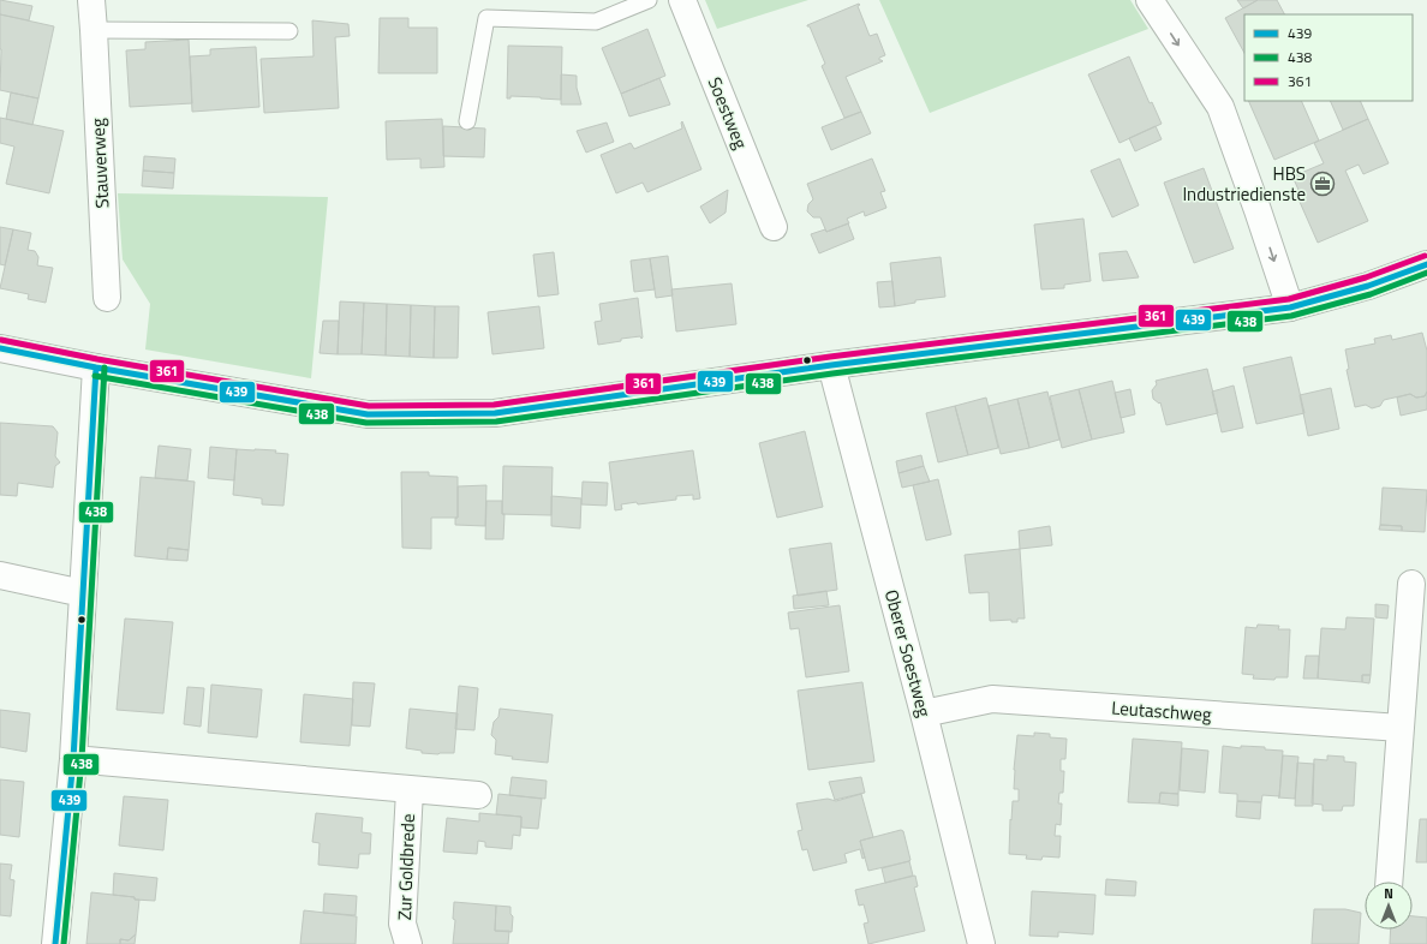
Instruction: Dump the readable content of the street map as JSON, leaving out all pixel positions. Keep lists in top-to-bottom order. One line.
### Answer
{"streets":{"street":["Soestweg","Stauverweg","Oberer Soestweg","Leutaschweg","Zur Goldbrede"]},"crossings":[["Oberer Soestweg","Leutaschweg"]],"places":{"office":["HBS Industriedienste"]},"lines":["transit line 361","transit line 439","transit line 438"],"legend":["439","438","361"],"north":"top"}
